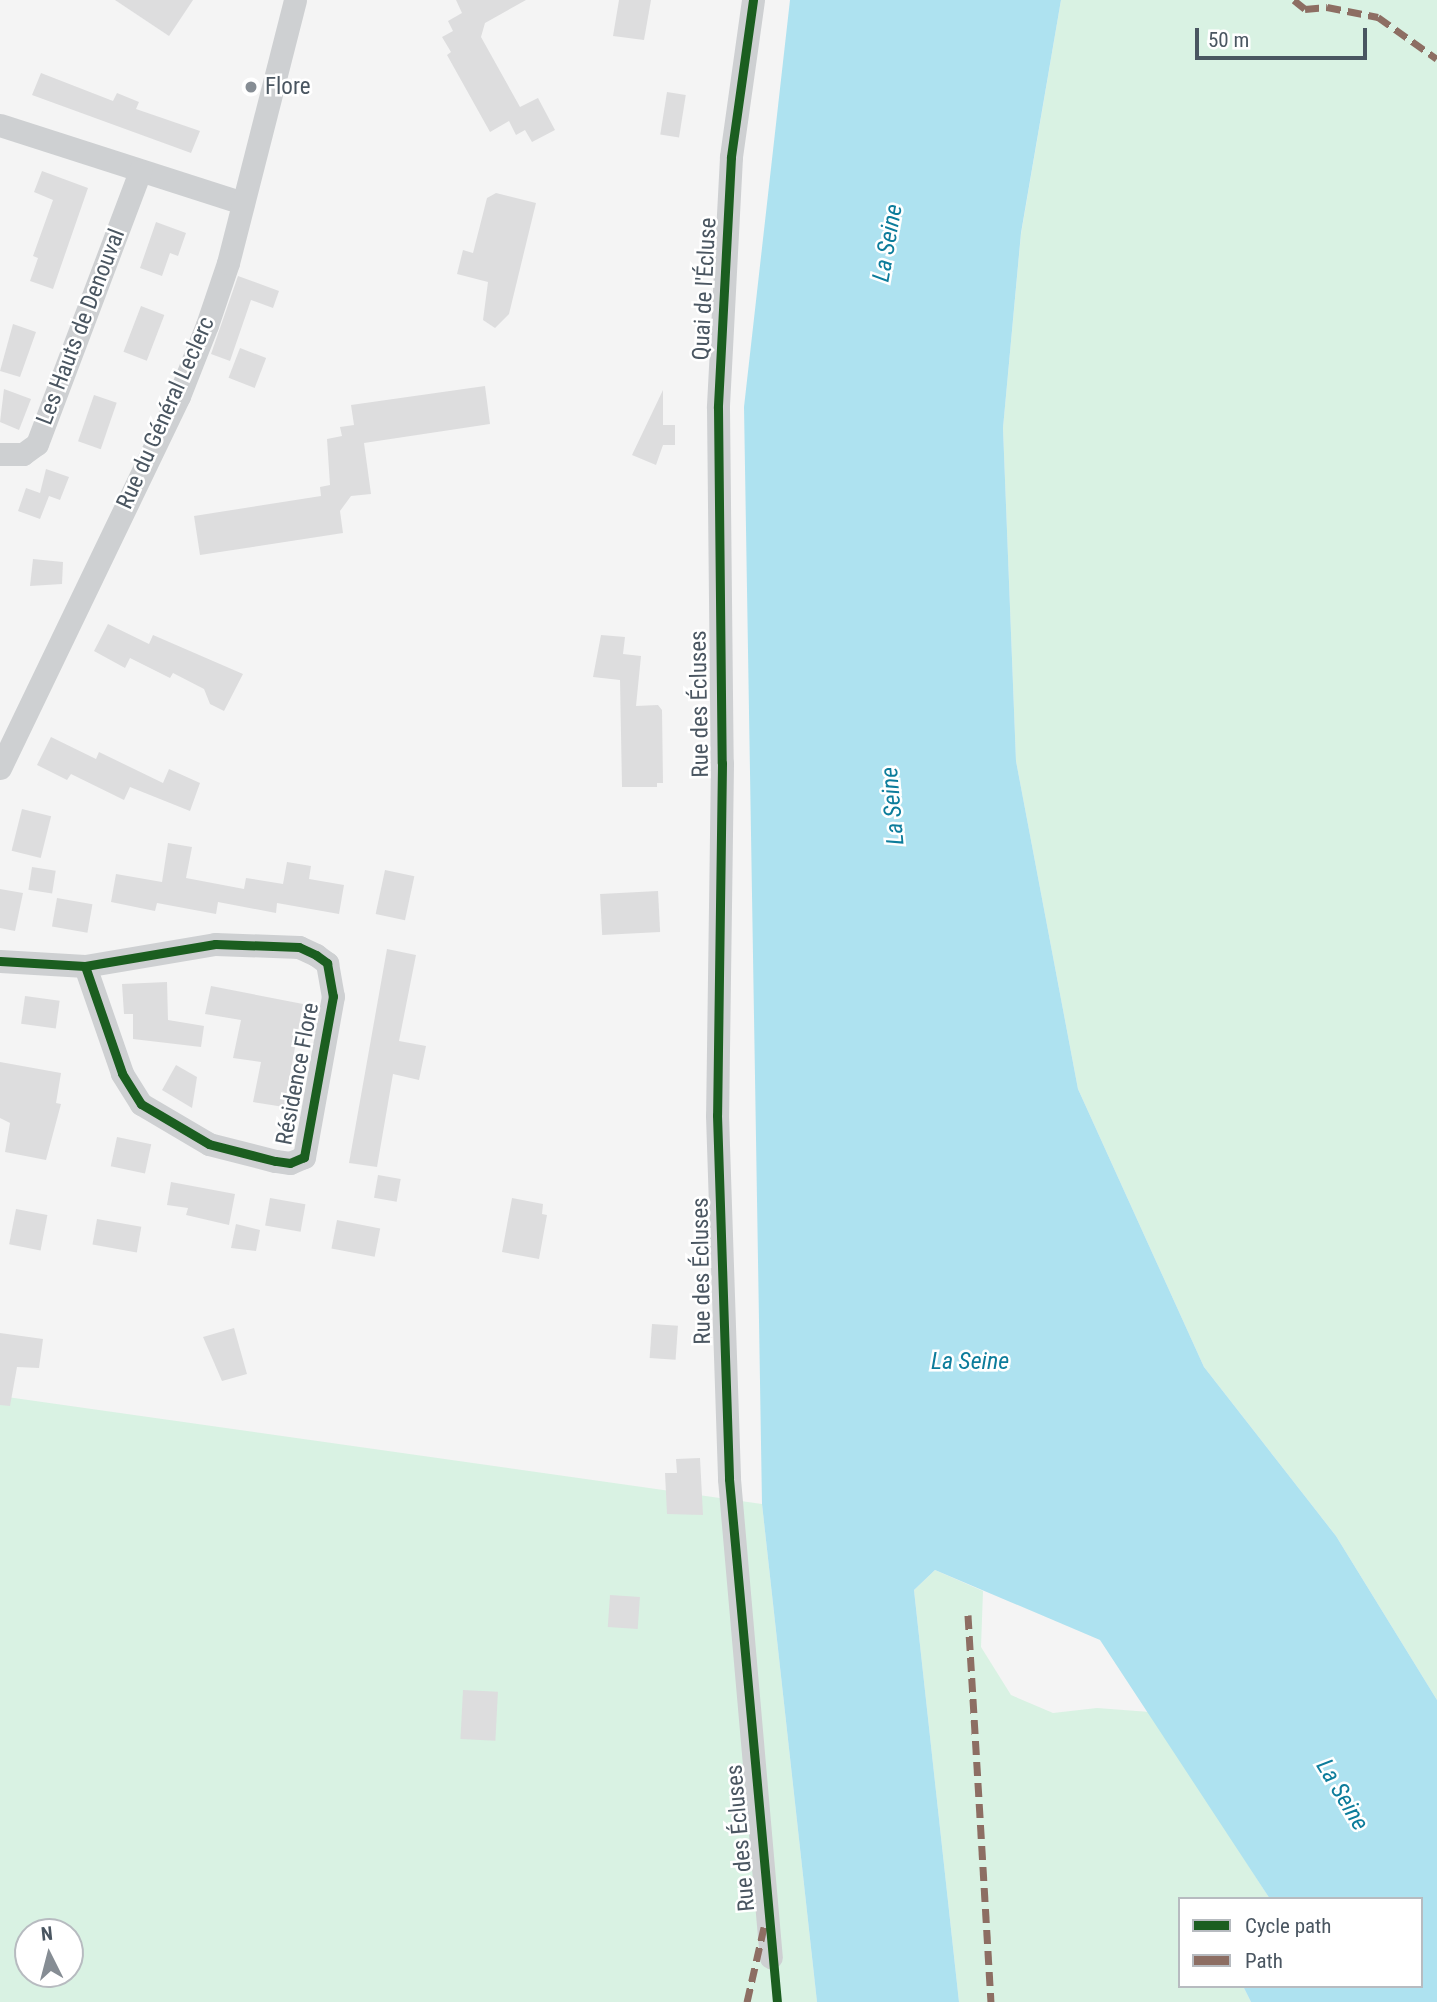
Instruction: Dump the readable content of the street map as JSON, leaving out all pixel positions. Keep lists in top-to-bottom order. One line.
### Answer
{"streets":{"street":["Quai de l'Écluse","Les Hauts de Denouval","Rue du Général Leclerc","Rue des Écluses","Résidence Flore"]},"crossings":[["Quai de l'Écluse","Rue des Écluses"]],"water":["La Seine"],"places":["Flore"],"legend":["Cycle path","Path"],"scale_bar":"50 m","north":"top"}
